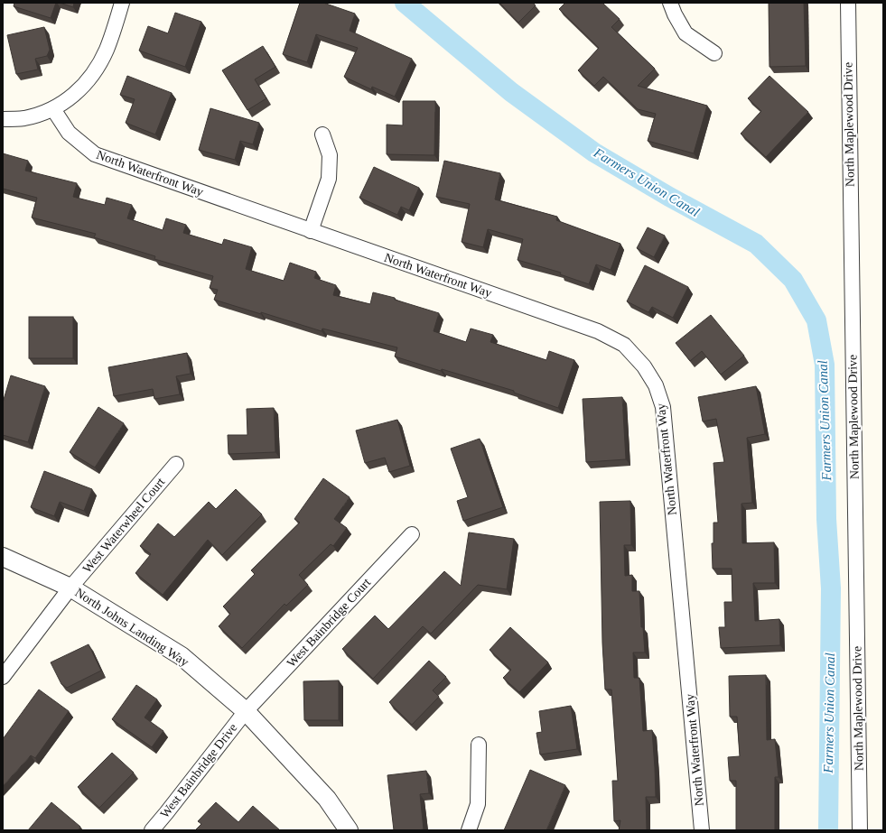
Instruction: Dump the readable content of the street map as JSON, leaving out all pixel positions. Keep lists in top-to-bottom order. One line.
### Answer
{"streets":{"street":["North Maplewood Drive","North Waterfront Way","West Waterwheel Court","West Bainbridge Court","North Johns Landing Way","West Bainbridge Drive"]},"crossings":[["West Waterwheel Court","North Johns Landing Way"],["West Bainbridge Court","North Johns Landing Way"],["West Bainbridge Court","West Bainbridge Drive"],["North Johns Landing Way","West Bainbridge Drive"]],"water":["Farmers Union Canal"]}
